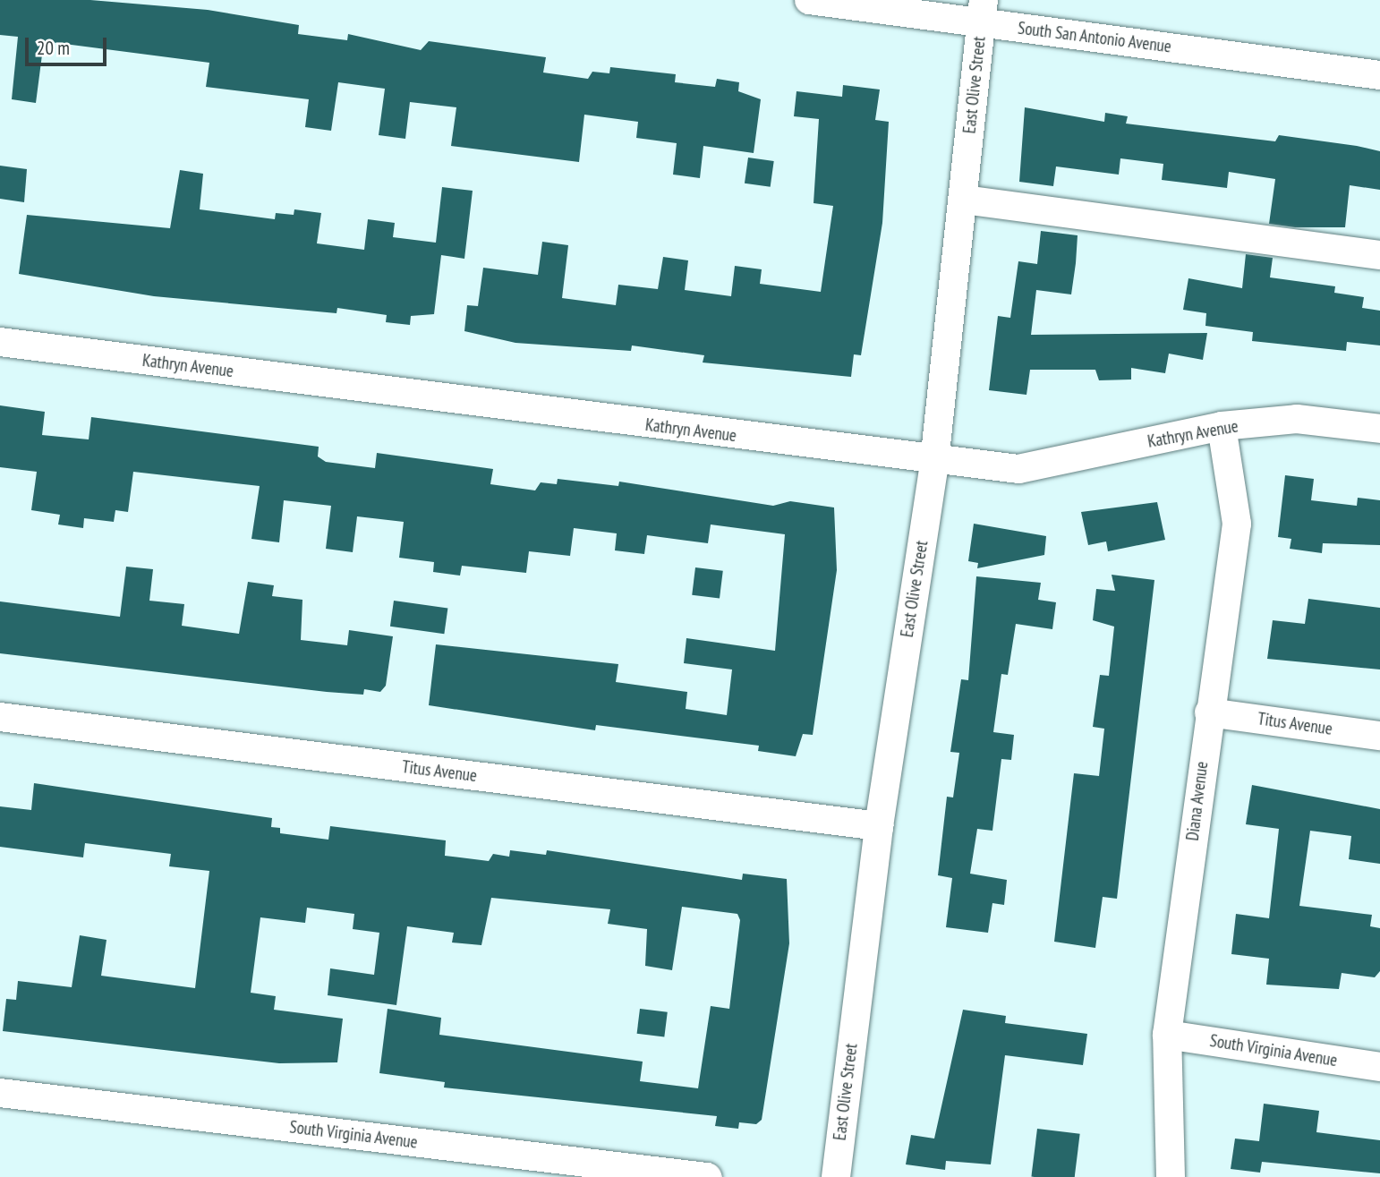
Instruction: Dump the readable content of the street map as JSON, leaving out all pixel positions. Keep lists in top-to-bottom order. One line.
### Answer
{"streets":{"street":["South San Antonio Avenue","East Olive Street","Kathryn Avenue","Titus Avenue","Diana Avenue","South Virginia Avenue"]},"crossings":[["South San Antonio Avenue","East Olive Street"],["East Olive Street","Kathryn Avenue"],["East Olive Street","Titus Avenue"],["Kathryn Avenue","Diana Avenue"],["Titus Avenue","Diana Avenue"],["Diana Avenue","South Virginia Avenue"]],"scale_bar":"20 m"}
